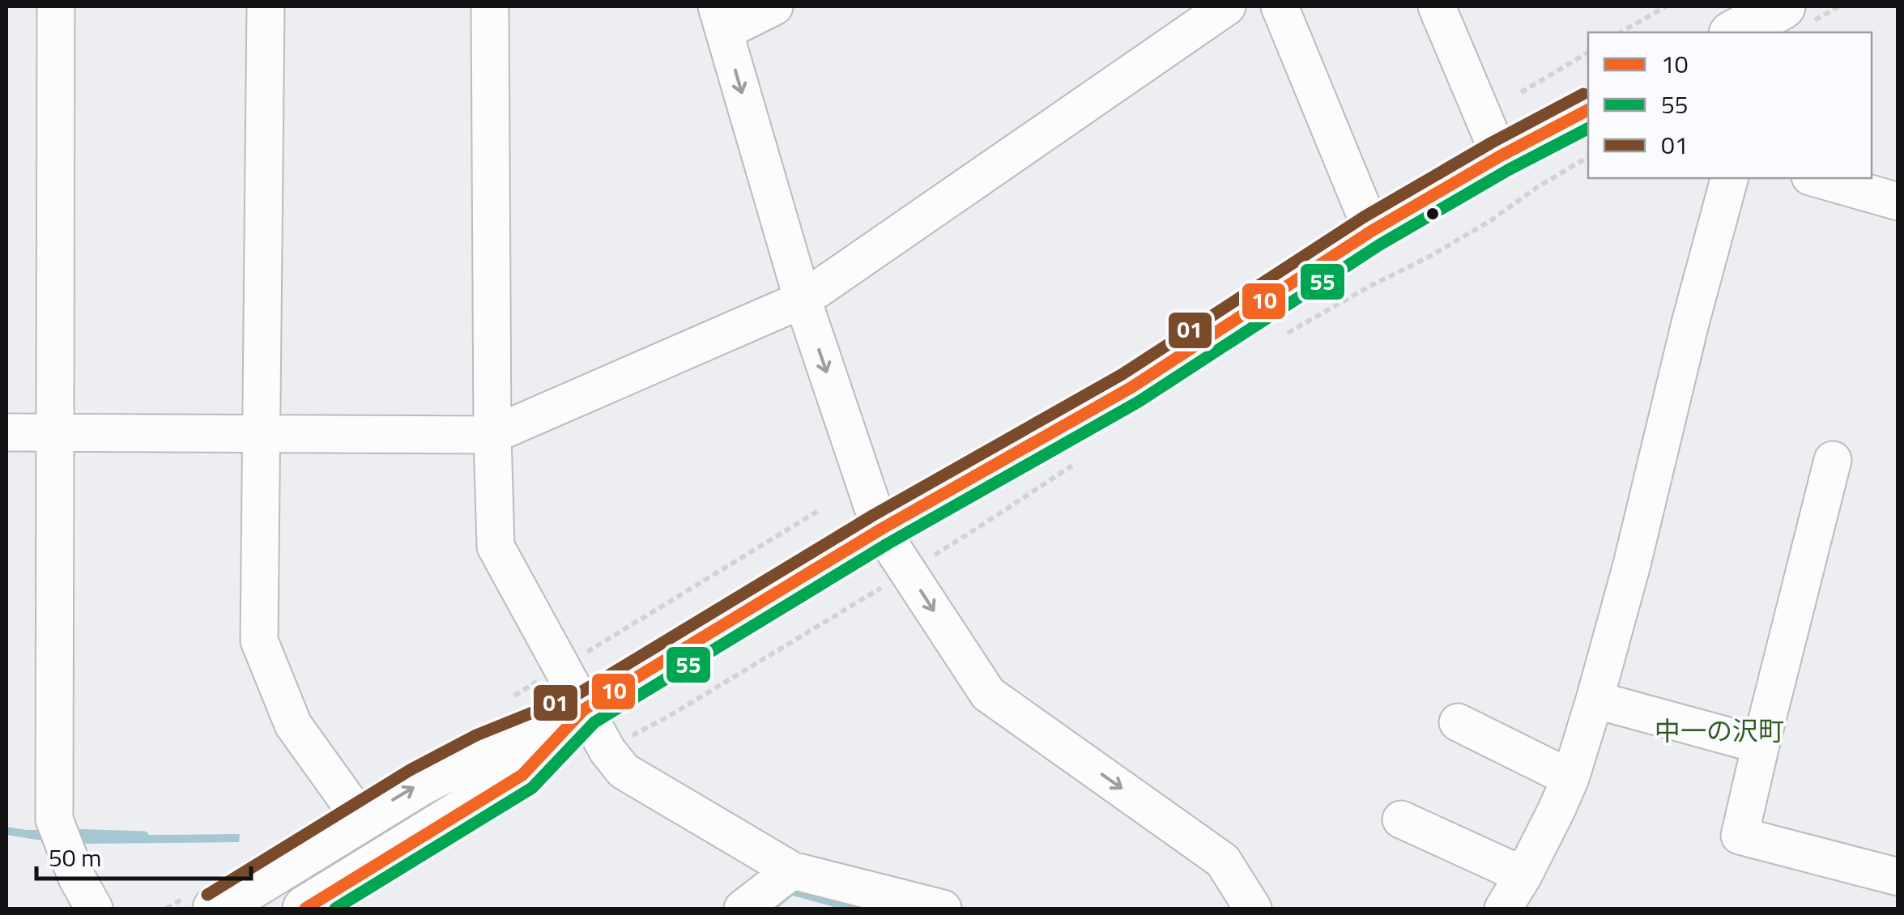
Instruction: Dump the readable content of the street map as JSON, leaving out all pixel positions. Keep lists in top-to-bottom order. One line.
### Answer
{"districts":["中一の沢町"],"lines":["transit line 01","transit line 10","transit line 55"],"legend":["10","55","01"],"scale_bar":"50 m"}
